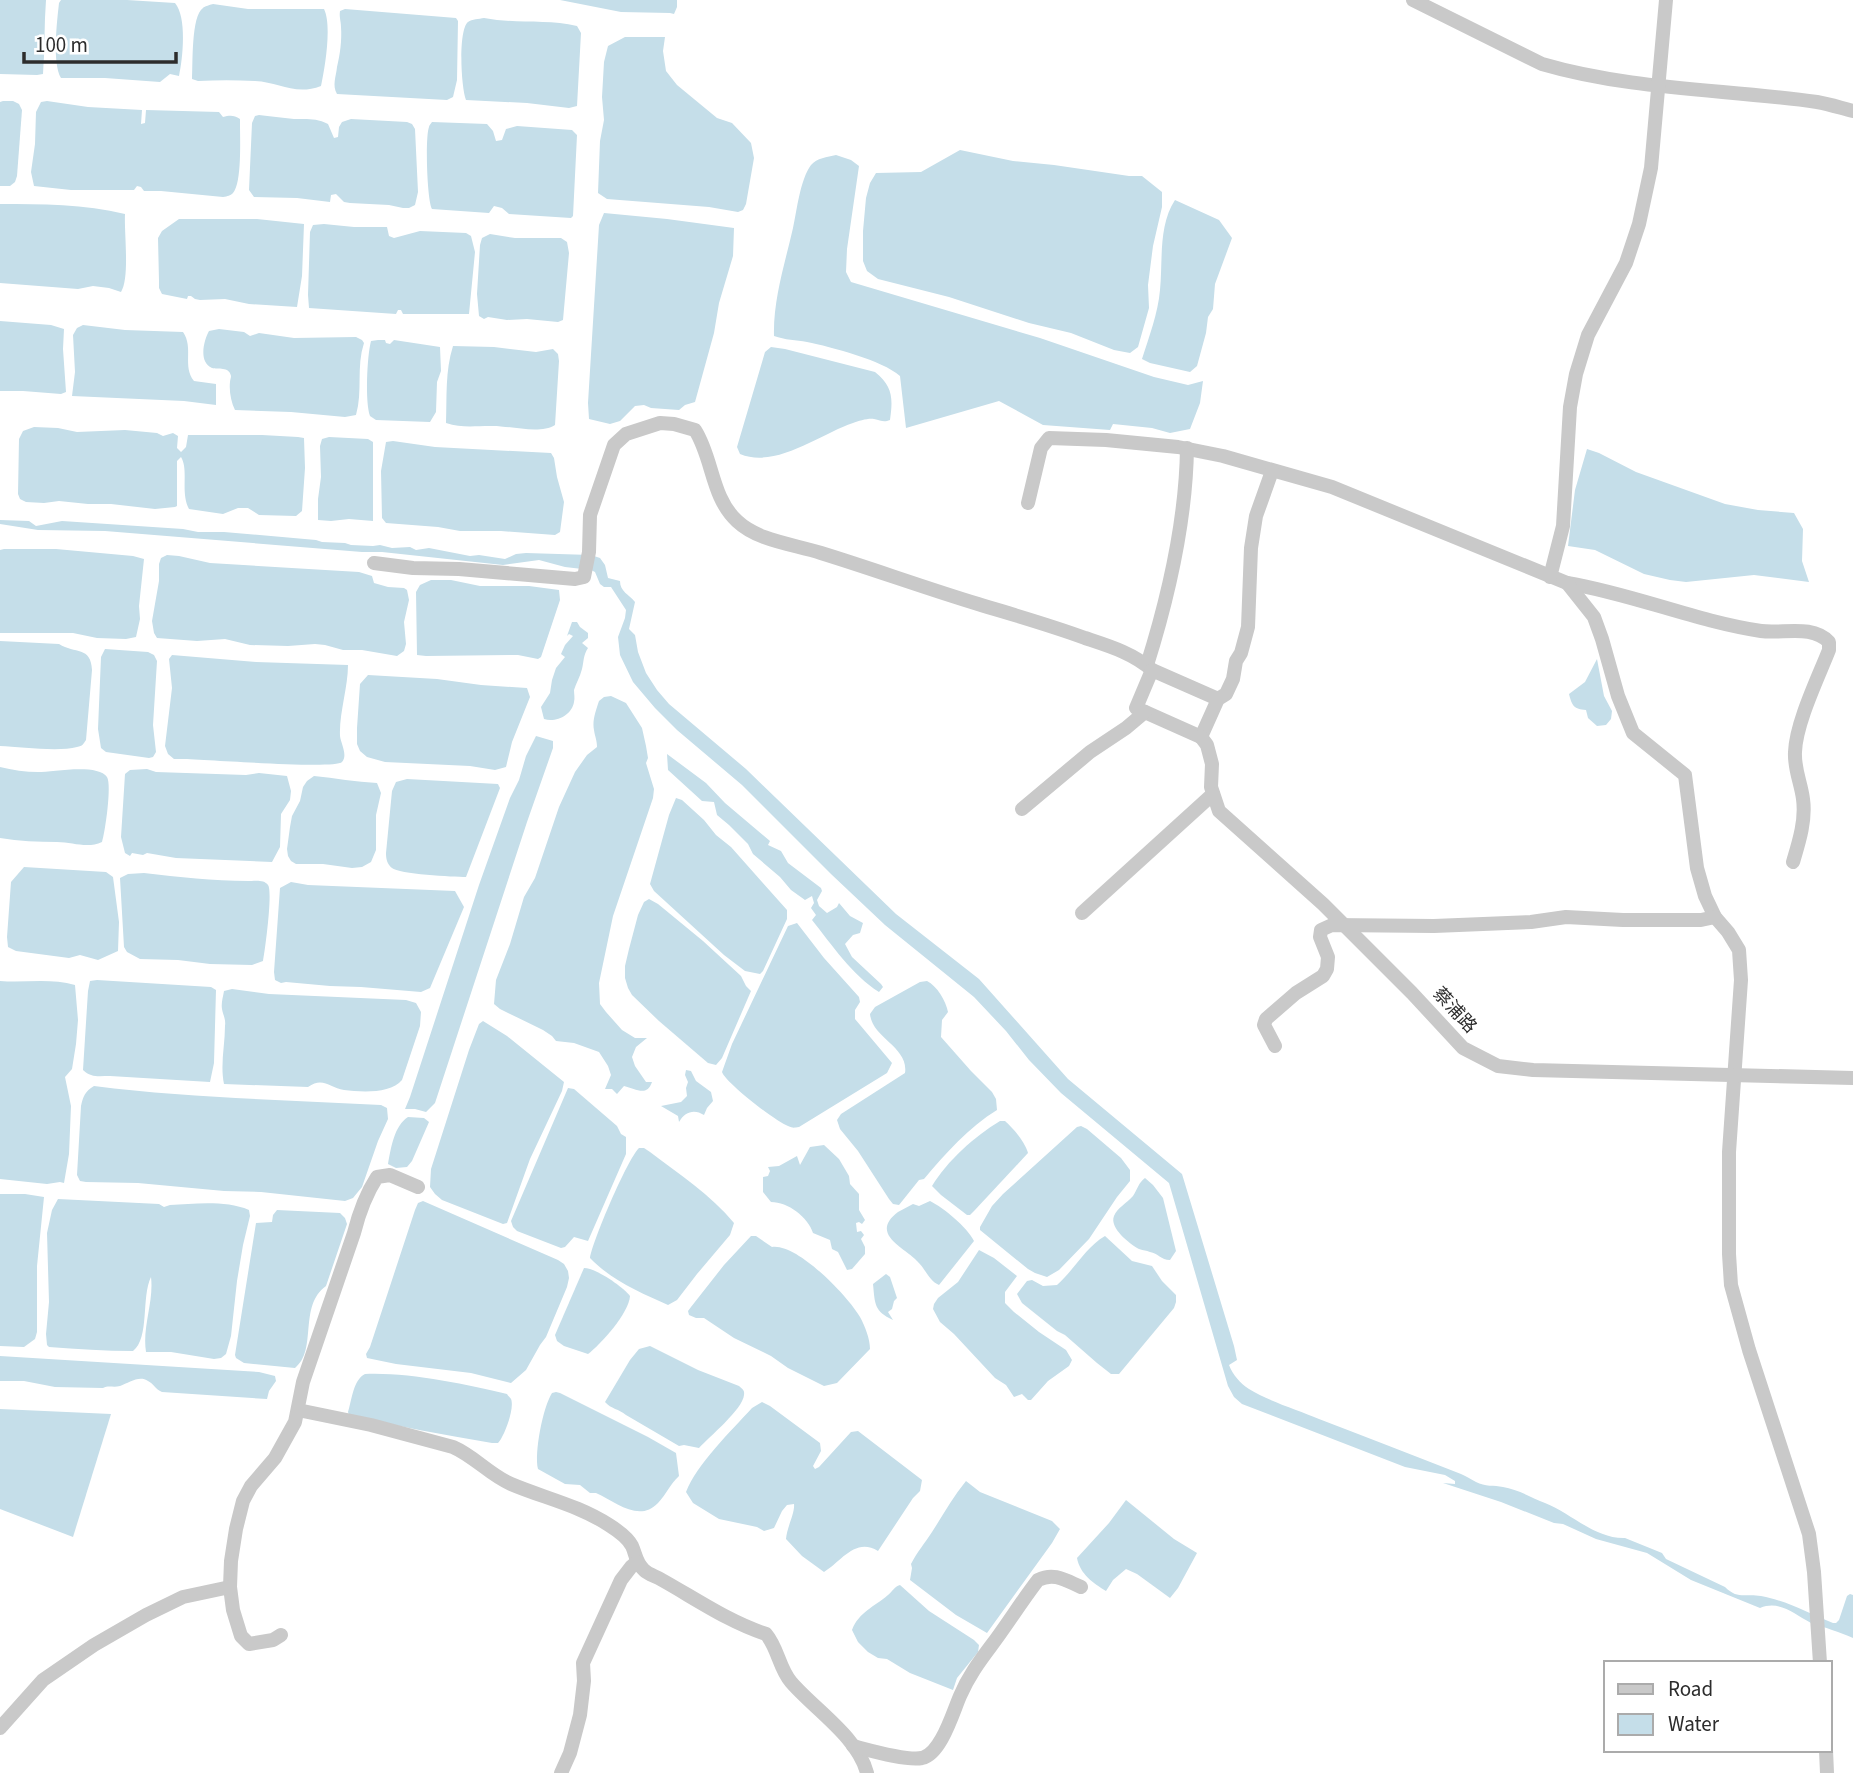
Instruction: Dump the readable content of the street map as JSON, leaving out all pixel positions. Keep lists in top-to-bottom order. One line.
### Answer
{"streets":{"street":["蔡浦路"]},"legend":["Road","Water"],"scale_bar":"100 m"}
